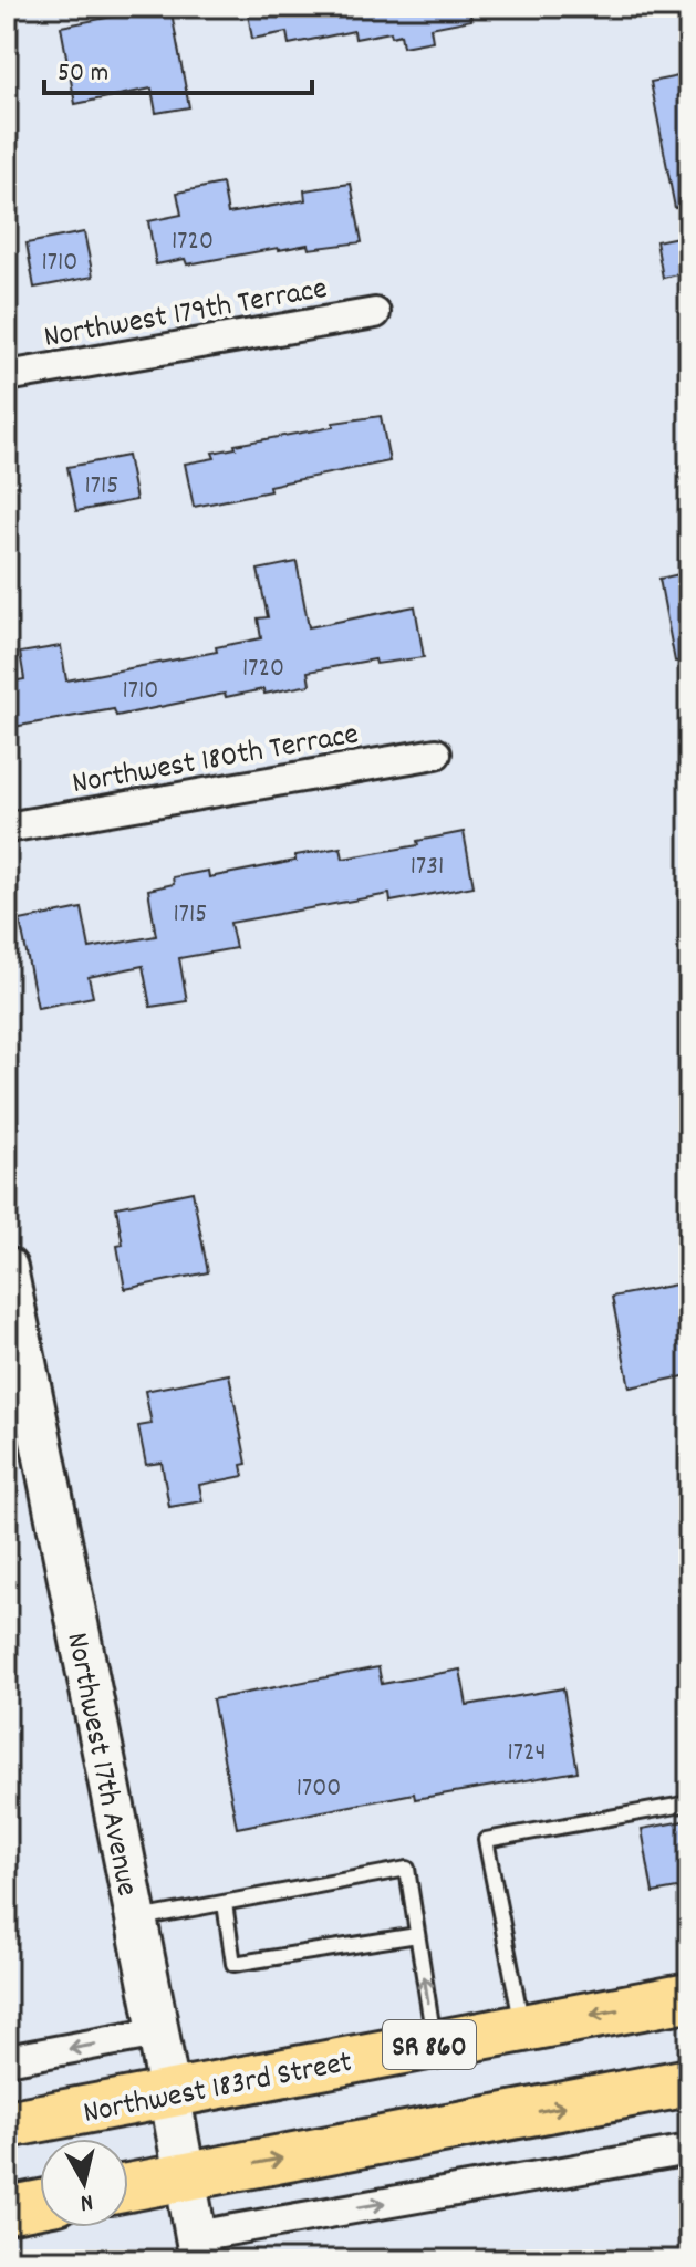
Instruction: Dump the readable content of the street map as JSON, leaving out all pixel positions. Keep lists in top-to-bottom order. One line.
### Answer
{"streets":{"main road":["SR 860","Northwest 183rd Street"],"street":["Northwest 179th Terrace","Northwest 180th Terrace","Northwest 17th Avenue"]},"crossings":[["Northwest 17th Avenue","Northwest 183rd Street"]],"house_numbers":["1720","1710","1715","1720","1710","1731","1715","1724","1700"],"scale_bar":"50 m","north":"bottom"}
